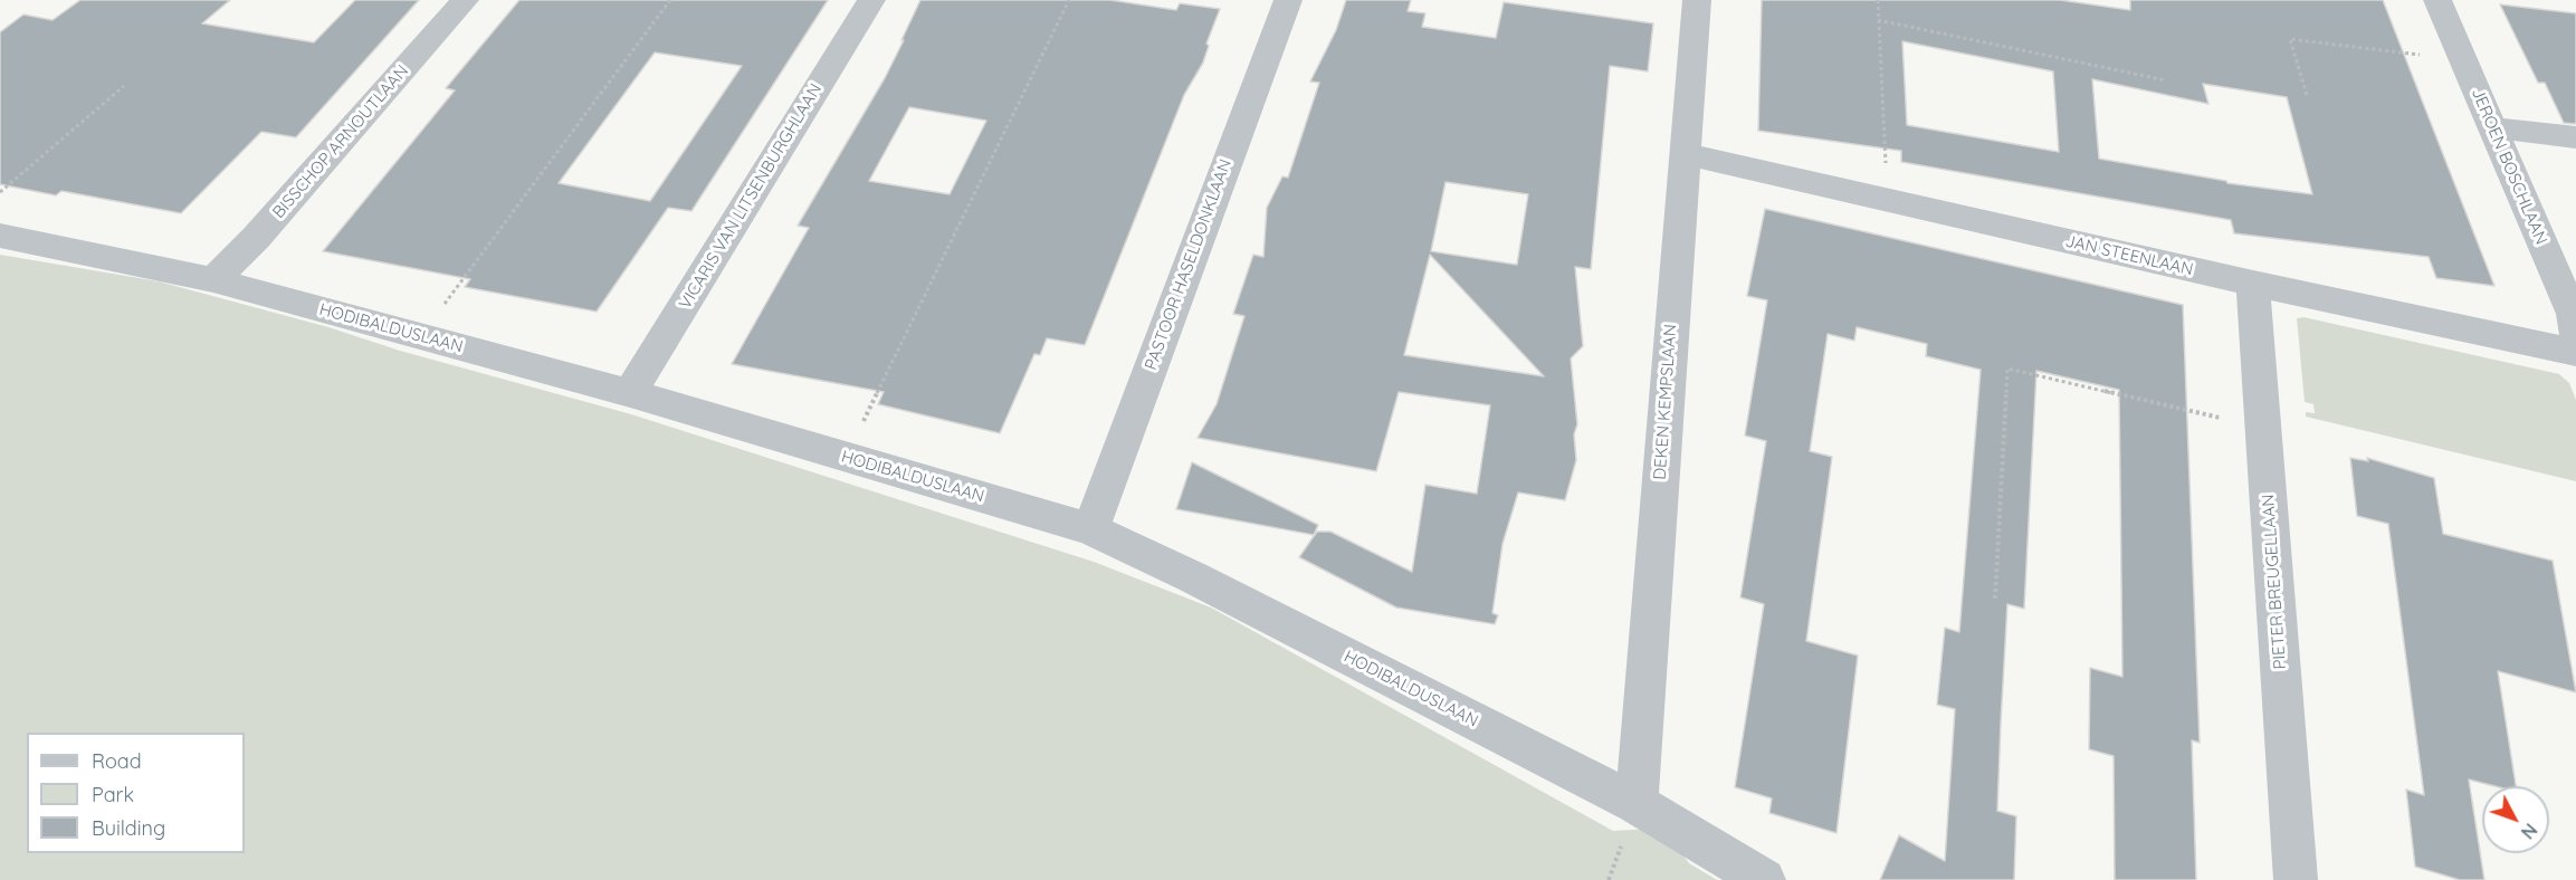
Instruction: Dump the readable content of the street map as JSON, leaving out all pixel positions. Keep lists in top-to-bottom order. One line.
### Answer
{"streets":{"street":["BISSCHOP ARNOUTLAAN","JEROEN BOSCHLAAN","VICARIS VAN LITSENBURGHLAAN","JAN STEENLAAN","PASTOOR HASELDONKLAAN","HODIBALDUSLAAN","DEKEN KEMPSLAAN","PIETER BREUGELLAAN"]},"crossings":[["BISSCHOP ARNOUTLAAN","HODIBALDUSLAAN"],["VICARIS VAN LITSENBURGHLAAN","HODIBALDUSLAAN"],["JAN STEENLAAN","DEKEN KEMPSLAAN"],["JAN STEENLAAN","PIETER BREUGELLAAN"],["PASTOOR HASELDONKLAAN","HODIBALDUSLAAN"],["HODIBALDUSLAAN","DEKEN KEMPSLAAN"]],"legend":["Road","Park","Building"],"north":"bottom right"}
